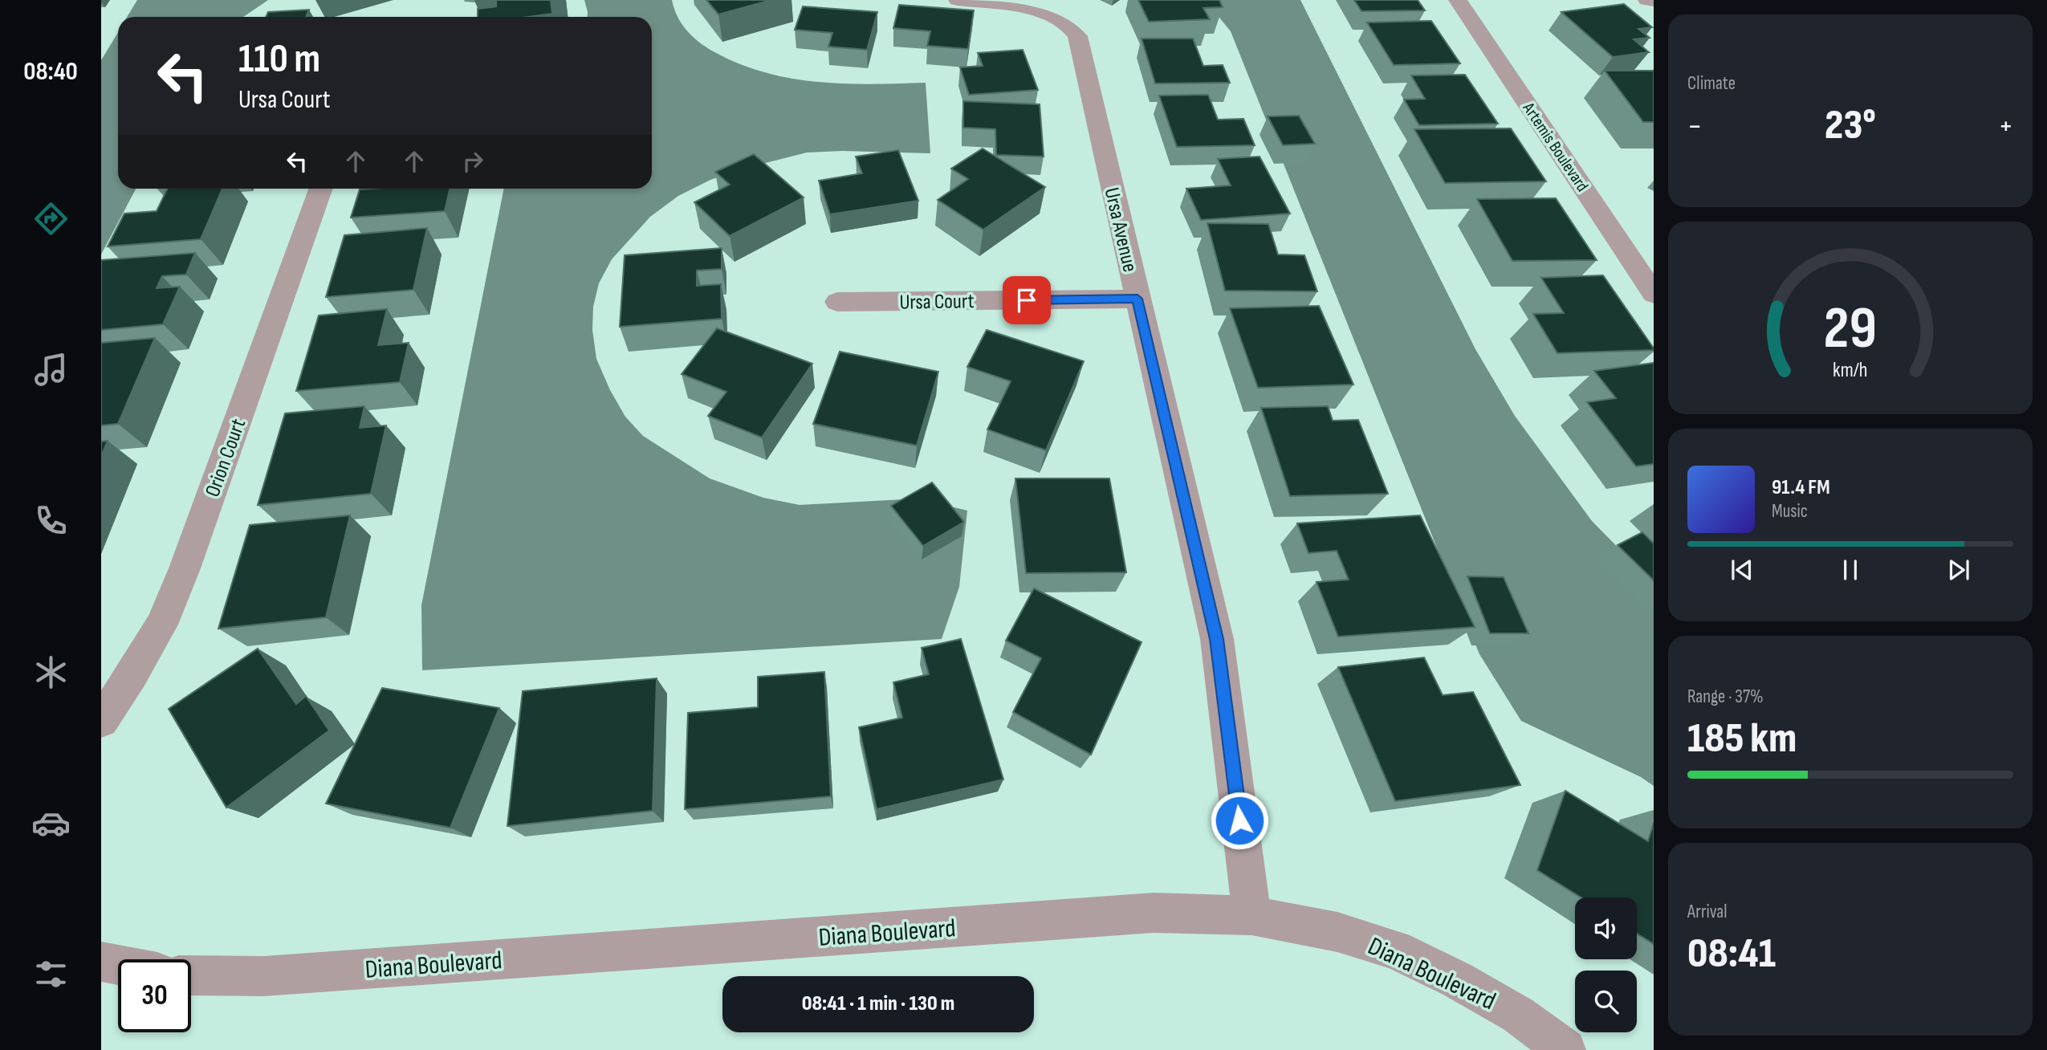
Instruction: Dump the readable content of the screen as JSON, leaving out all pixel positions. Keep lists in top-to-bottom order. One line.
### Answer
{"streets":{"street":["Artemis Boulevard","Ursa Avenue","Ursa Court","Orion Court","Diana Boulevard"]},"crossings":[["Ursa Avenue","Ursa Court"],["Ursa Avenue","Diana Boulevard"]],"page":{"tabs":"08:40","tile":["Climate",["Range · 37%","185 km"],["Arrival","08:41"]],"turn":["110 m","Ursa Court"],"heat":["−","23°","+"],"song":["91.4 FM","Music"],"limit":"30","trip":"08:41 · 1 min · 130 m","gauge":["29","km/h"]}}
